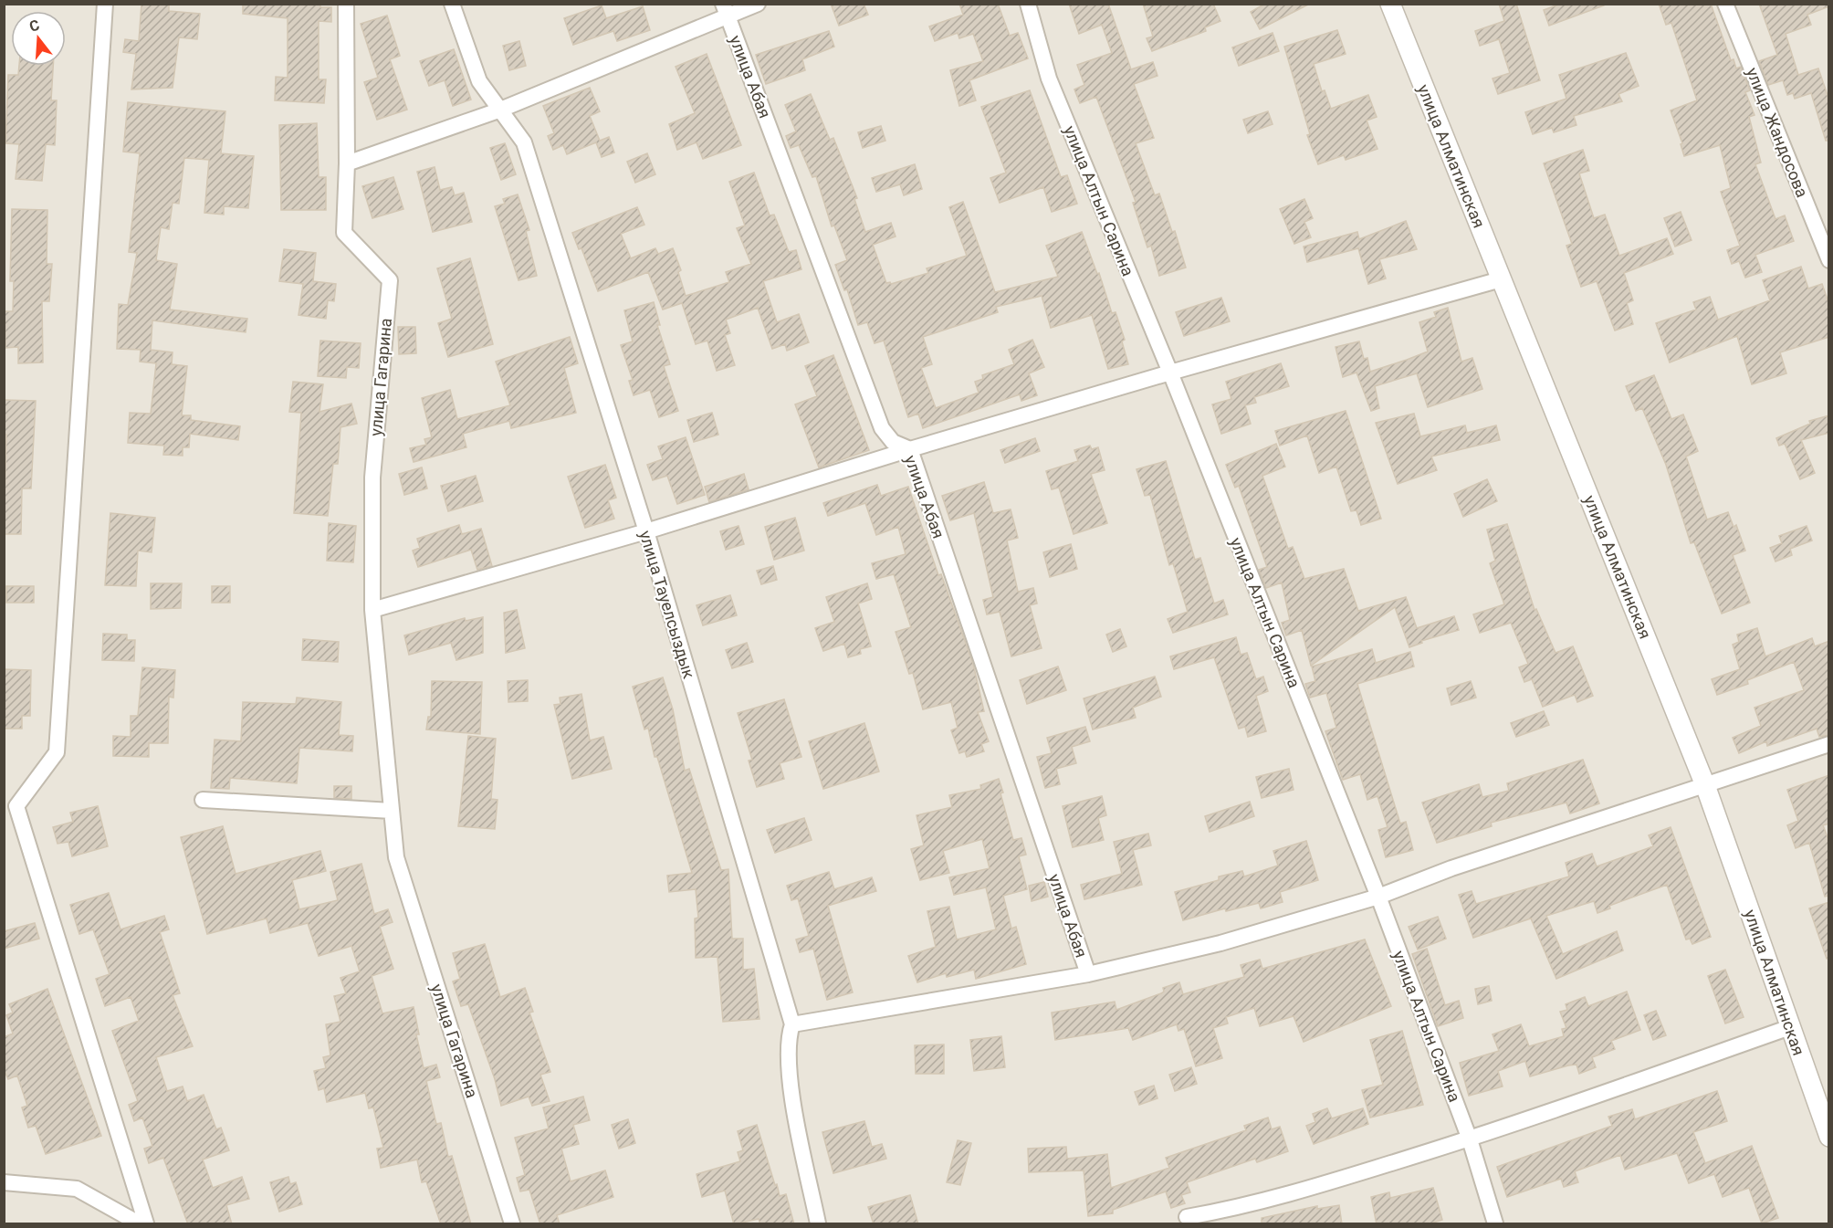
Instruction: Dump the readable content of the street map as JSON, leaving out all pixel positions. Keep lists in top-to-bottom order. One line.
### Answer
{"streets":{"street":["улица Абая","улица Жандосова","улица Алматинская","улица Алтын Сарина","улица Гагарина","улица Тауелсыздык"]},"north":"top"}
